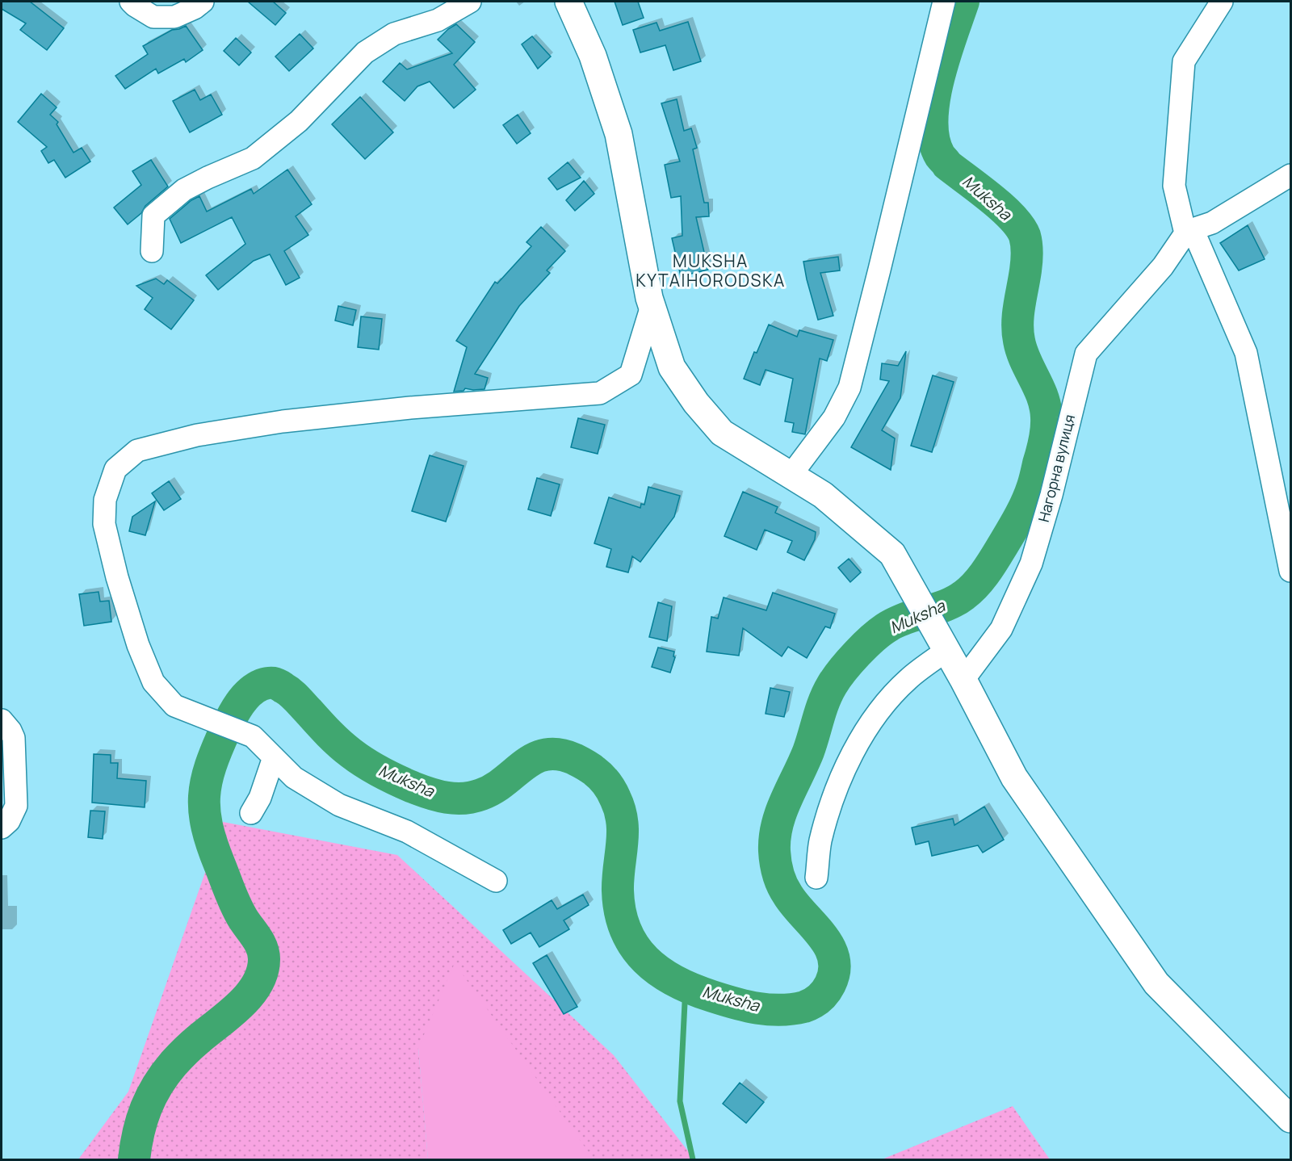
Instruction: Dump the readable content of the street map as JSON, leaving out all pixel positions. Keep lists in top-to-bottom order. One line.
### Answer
{"streets":{"street":["Нагорна вулиця"]},"districts":["MUKSHA KYTAIHORODSKA"],"water":["Muksha"]}
